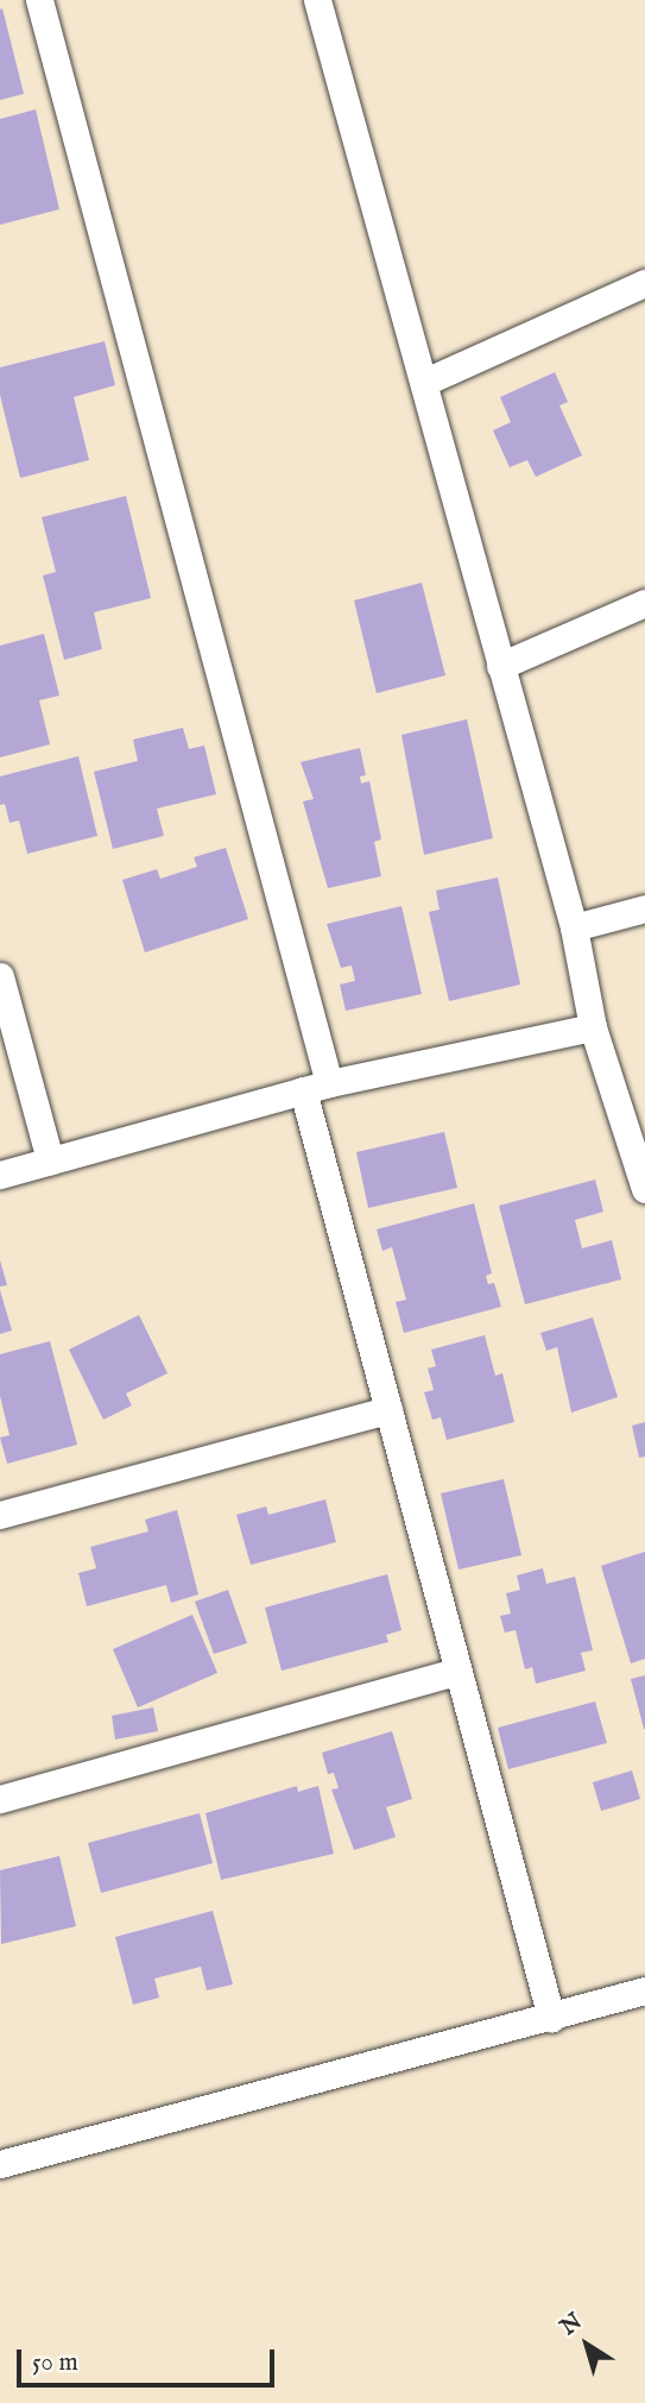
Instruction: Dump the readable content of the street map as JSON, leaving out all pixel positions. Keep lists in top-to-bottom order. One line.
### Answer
{"scale_bar":"50 m","north":"top left"}
